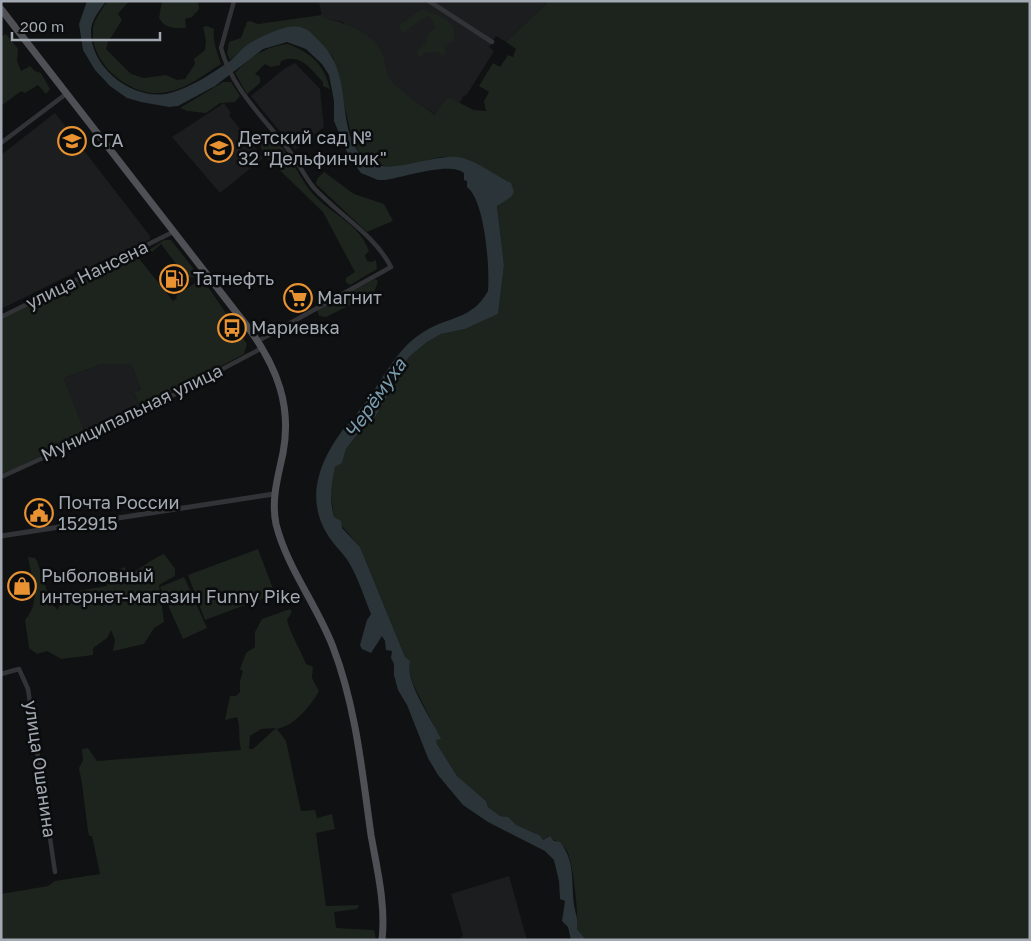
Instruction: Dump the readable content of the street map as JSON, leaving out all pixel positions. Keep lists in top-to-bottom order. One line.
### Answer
{"streets":{"street":["улица Нансена","Муниципальная улица","улица Ошанина"]},"water":["Черёмуха"],"places":{"school or university":["СГА","Детский сад № 32 \"Дельфинчик\""],"fuel station":["Татнефть"],"supermarket":["Магнит"],"bus stop":["Мариевка"],"public building":["Почта России 152915"],"shop":["Рыболовный интернет-магазин Funny Pike"]},"scale_bar":"200 m"}
